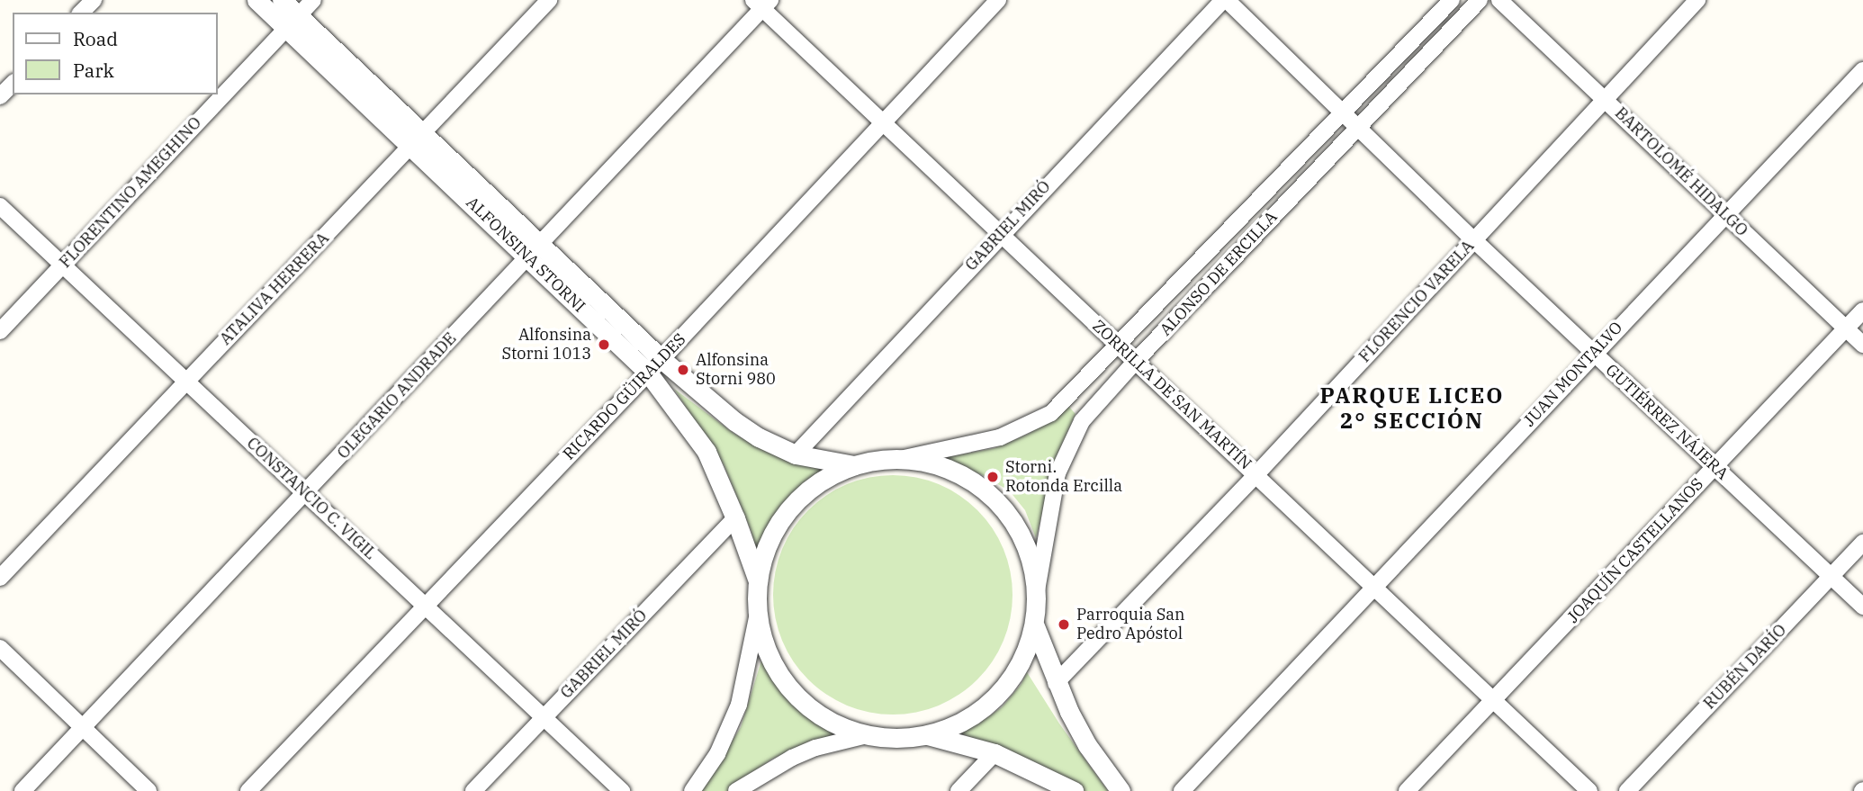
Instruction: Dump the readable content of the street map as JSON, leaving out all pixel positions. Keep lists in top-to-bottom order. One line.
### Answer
{"streets":{"street":["BARTOLOMÉ HIDALGO","FLORENTINO AMEGHINO","GABRIEL MIRÓ","ALFONSINA STORNI","ALONSO DE ERCILLA","ATALIVA HERRERA","FLORENCIO VARELA","JUAN MONTALVO","ZORRILLA DE SAN MARTÍN","OLEGARIO ANDRADE","RICARDO GÜIRALDES","GUTIÉRREZ NÁJERA","CONSTANCIO C. VIGIL","JOAQUÍN CASTELLANOS","RUBÉN DARÍO"]},"crossings":[["BARTOLOMÉ HIDALGO","FLORENCIO VARELA"],["BARTOLOMÉ HIDALGO","JUAN MONTALVO"],["BARTOLOMÉ HIDALGO","JOAQUÍN CASTELLANOS"],["FLORENTINO AMEGHINO","ALFONSINA STORNI"],["FLORENTINO AMEGHINO","CONSTANCIO C. VIGIL"],["GABRIEL MIRÓ","ALFONSINA STORNI"],["GABRIEL MIRÓ","ZORRILLA DE SAN MARTÍN"],["GABRIEL MIRÓ","GUTIÉRREZ NÁJERA"],["GABRIEL MIRÓ","CONSTANCIO C. VIGIL"],["ALFONSINA STORNI","ATALIVA HERRERA"],["ALFONSINA STORNI","OLEGARIO ANDRADE"],["ALFONSINA STORNI","RICARDO GÜIRALDES"],["ALONSO DE ERCILLA","ZORRILLA DE SAN MARTÍN"],["ALONSO DE ERCILLA","GUTIÉRREZ NÁJERA"],["ATALIVA HERRERA","CONSTANCIO C. VIGIL"],["FLORENCIO VARELA","ZORRILLA DE SAN MARTÍN"],["FLORENCIO VARELA","GUTIÉRREZ NÁJERA"],["JUAN MONTALVO","ZORRILLA DE SAN MARTÍN"],["JUAN MONTALVO","GUTIÉRREZ NÁJERA"],["ZORRILLA DE SAN MARTÍN","OLEGARIO ANDRADE"],["ZORRILLA DE SAN MARTÍN","RICARDO GÜIRALDES"],["ZORRILLA DE SAN MARTÍN","JOAQUÍN CASTELLANOS"],["OLEGARIO ANDRADE","CONSTANCIO C. VIGIL"],["RICARDO GÜIRALDES","CONSTANCIO C. VIGIL"],["GUTIÉRREZ NÁJERA","JOAQUÍN CASTELLANOS"],["GUTIÉRREZ NÁJERA","RUBÉN DARÍO"]],"districts":["PARQUE LICEO 2° SECCIÓN"],"places":["Alfonsina Storni 1013","Alfonsina Storni 980","Storni. Rotonda Ercilla","Parroquia San Pedro Apóstol"],"legend":["Road","Park"]}
